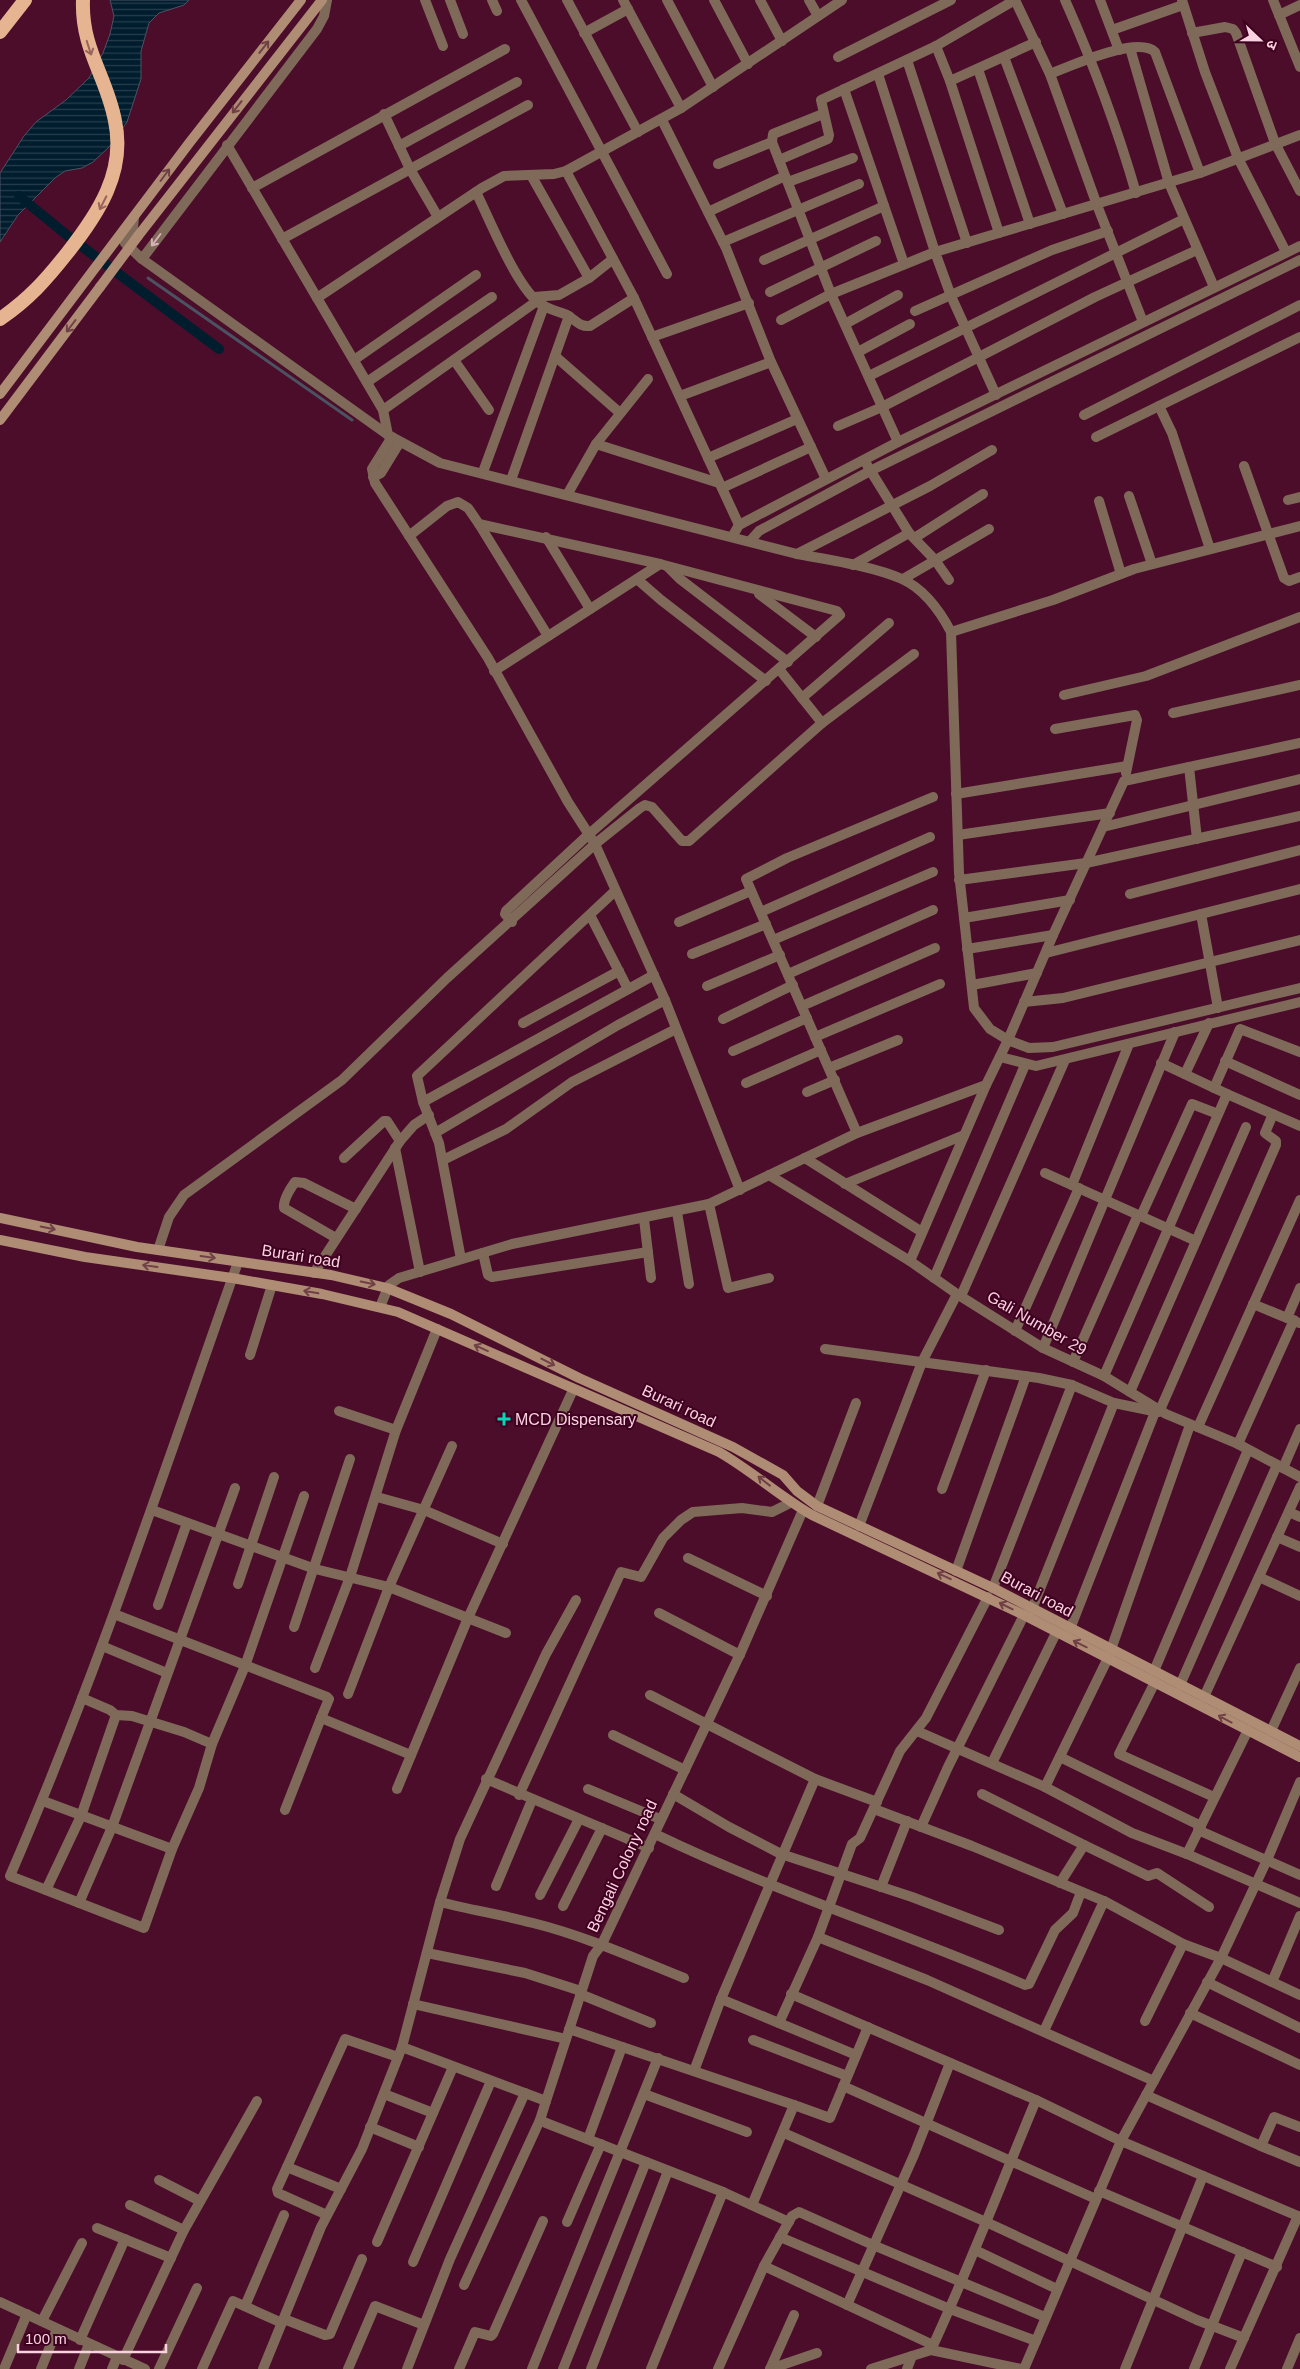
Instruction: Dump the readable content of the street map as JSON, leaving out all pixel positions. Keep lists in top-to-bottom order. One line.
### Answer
{"streets":{"main road":["Burari road"],"street":["Gali Number 29","Bengali Colony road"]},"crossings":[["Burari road","Bengali Colony road"]],"places":{"health":["MCD Dispensary"]},"scale_bar":"100 m","north":"right"}
